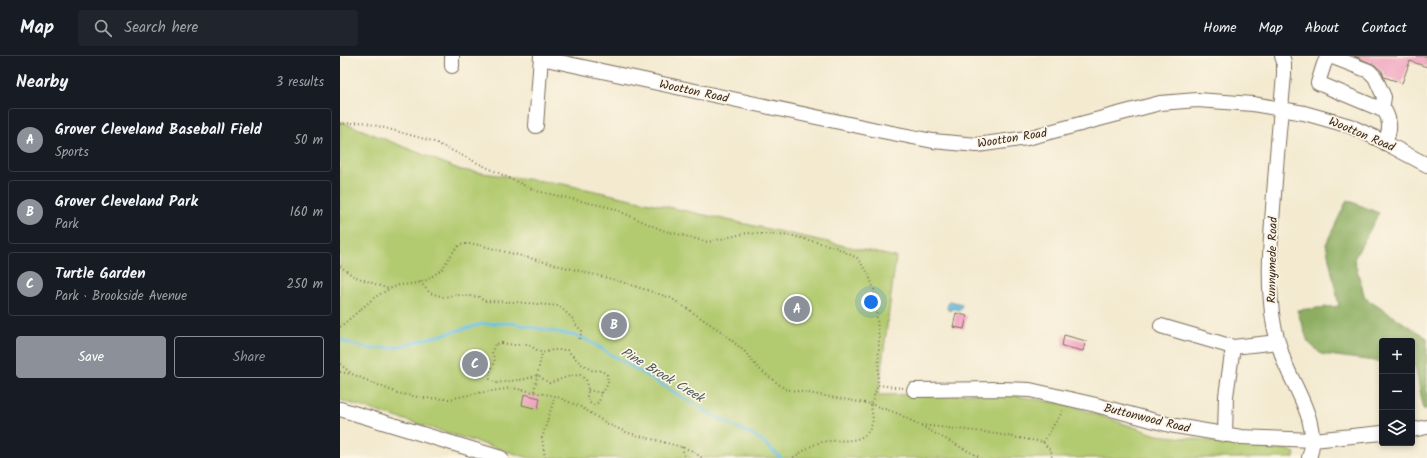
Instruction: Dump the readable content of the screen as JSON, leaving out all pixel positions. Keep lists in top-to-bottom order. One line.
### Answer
{"streets":{"street":["Wootton Road","Runnymede Road","Buttonwood Road"]},"crossings":[["Wootton Road","Runnymede Road"],["Runnymede Road","Buttonwood Road"]],"water":["Pine Brook Creek"],"page":{"header":"Map","search":"Search here","nav":["Home","Map","About","Contact"],"heading":["Nearby","3 results"],"list":[{"mark":"A","name":"Grover Cleveland Baseball Field","note":"Sports","value":"50 m"},{"mark":"B","name":"Grover Cleveland Park","note":"Park","value":"160 m"},{"mark":"C","name":"Turtle Garden","note":"Park · Brookside Avenue","value":"250 m"}],"pins":["A","B","C"],"buttons":["Save","Share"],"map_buttons":["+","−"]}}
